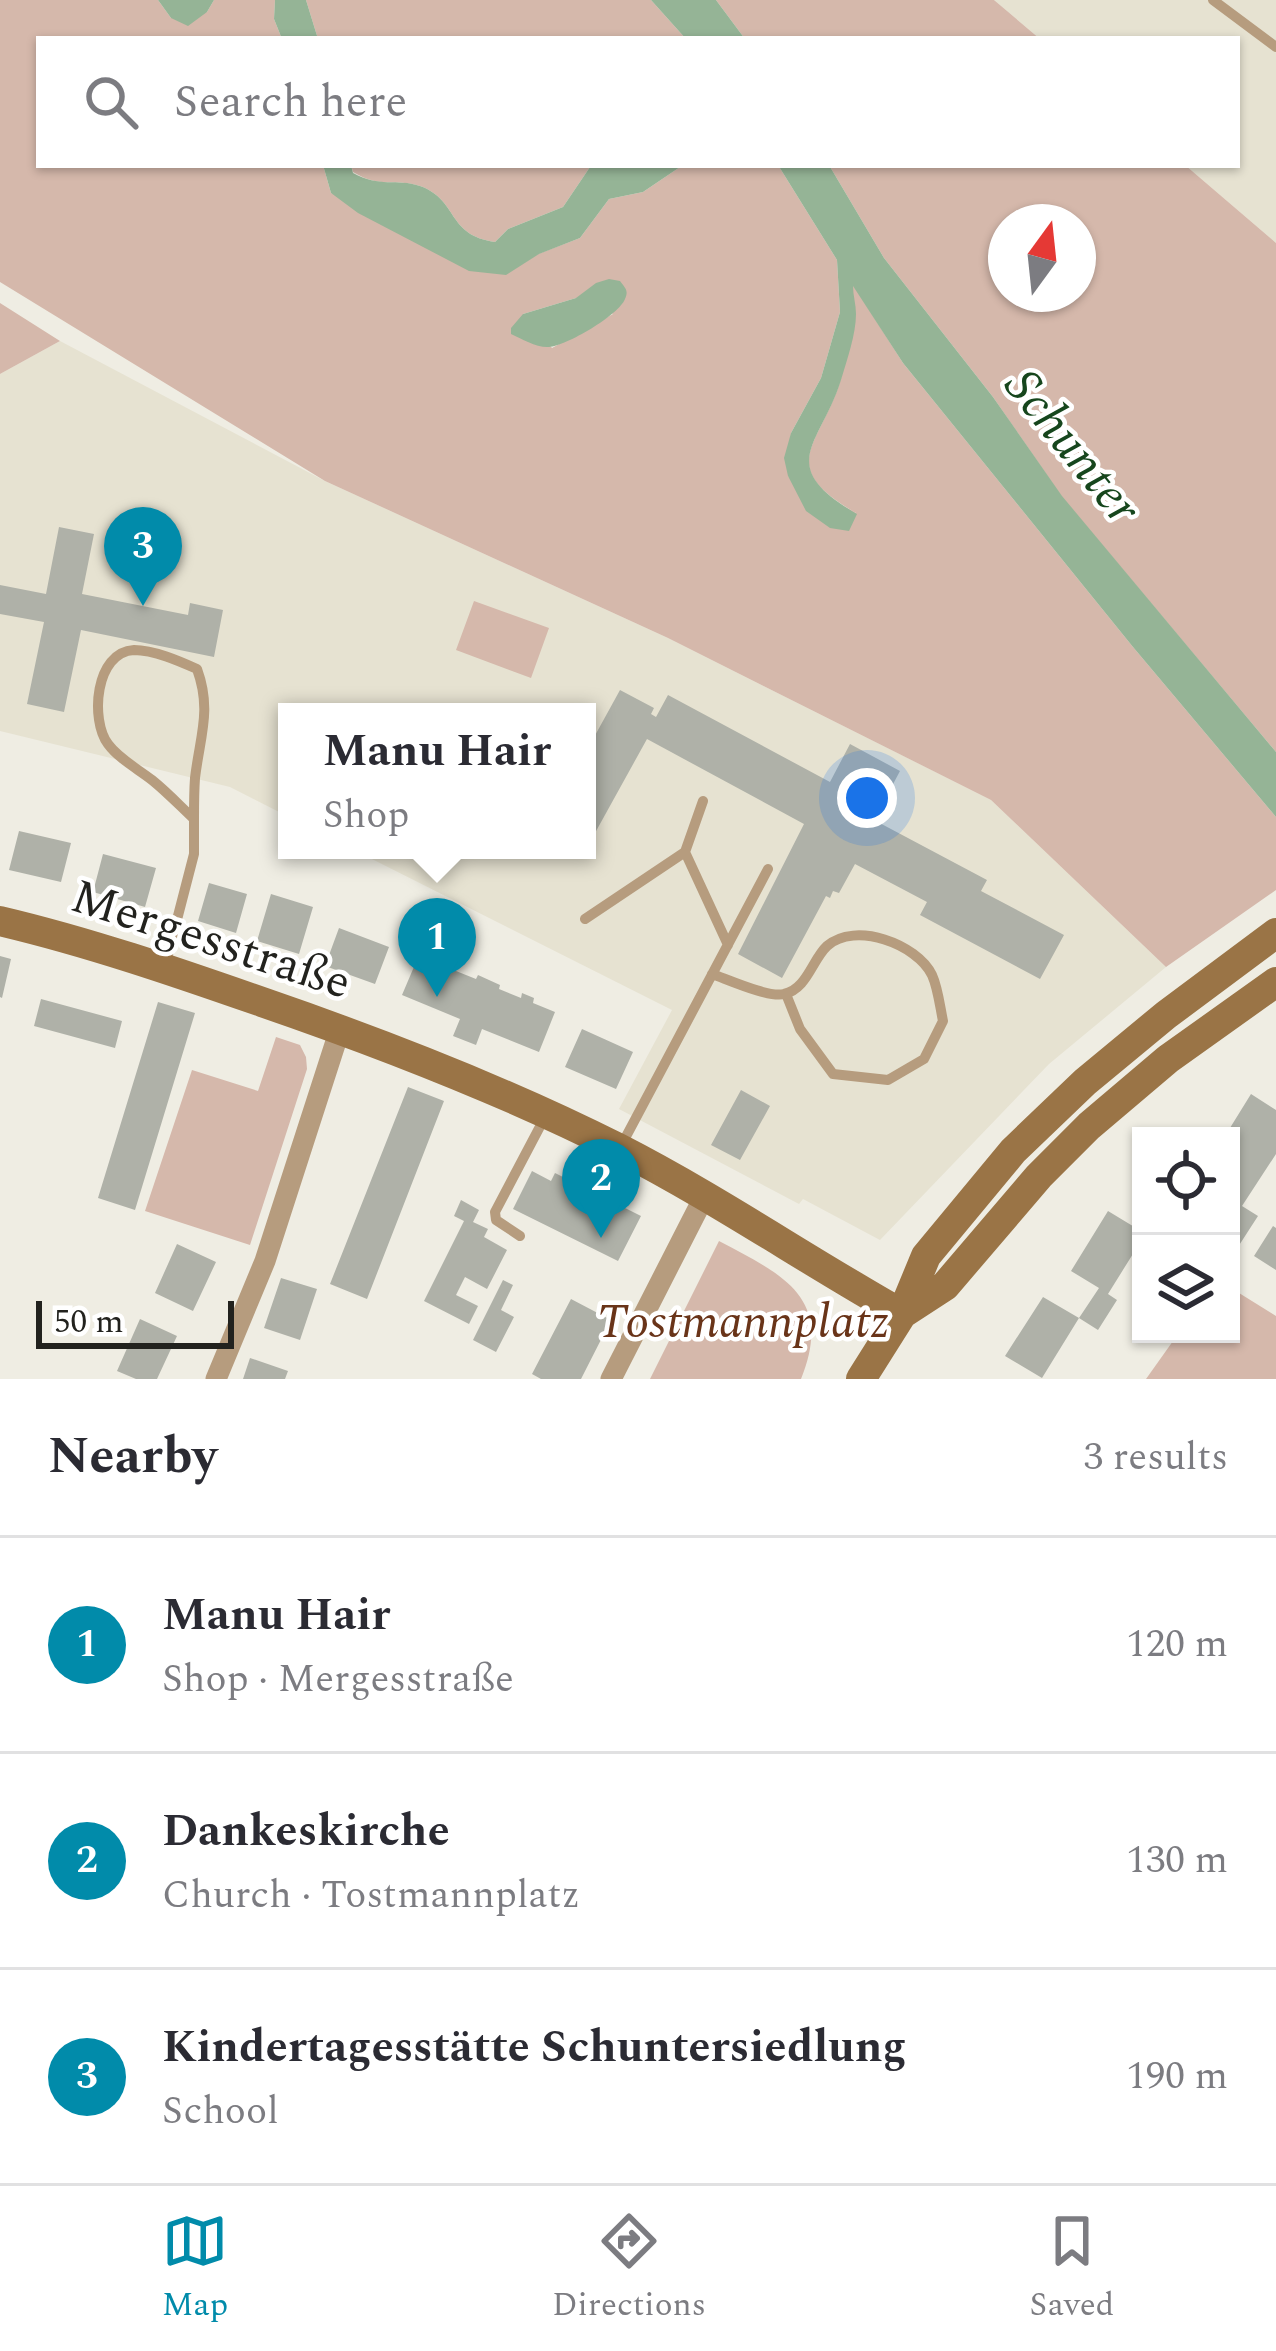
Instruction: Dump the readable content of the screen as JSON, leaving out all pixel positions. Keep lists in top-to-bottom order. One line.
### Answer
{"streets":{"main road":["Mergesstraße"]},"water":["Schunter"],"parks":["Tostmannplatz"],"scale_bar":"50 m","north":"top","page":{"search":"Search here","pins":["3","1","2"],"popup":["Manu Hair","Shop"],"scale":"50 m","heading":["Nearby","3 results"],"list":[{"mark":"1","name":"Manu Hair","note":"Shop · Mergesstraße","value":"120 m"},{"mark":"2","name":"Dankeskirche","note":"Church · Tostmannplatz","value":"130 m"},{"mark":"3","name":"Kindertagesstätte Schuntersiedlung","note":"School","value":"190 m"}],"nav":["Map","Directions","Saved"]}}
